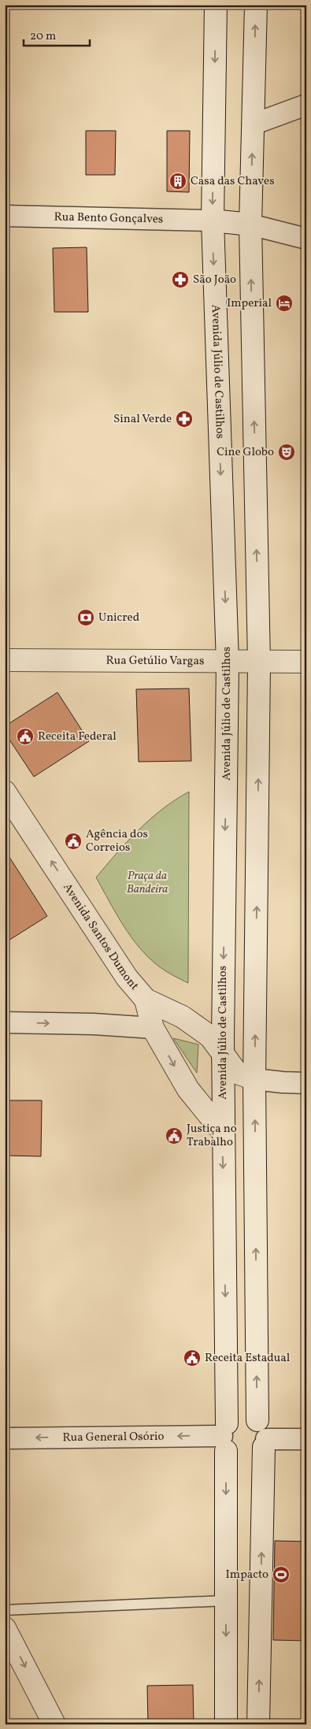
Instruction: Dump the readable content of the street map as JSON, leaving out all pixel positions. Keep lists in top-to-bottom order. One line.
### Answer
{"streets":{"main road":["Avenida Júlio de Castilhos","Rua Getúlio Vargas","Avenida Santos Dumont"],"street":["Rua Bento Gonçalves","Rua General Osório"]},"crossings":[["Rua Bento Gonçalves","Avenida Júlio de Castilhos"],["Avenida Júlio de Castilhos","Rua Getúlio Vargas"],["Avenida Júlio de Castilhos","Avenida Santos Dumont"],["Avenida Júlio de Castilhos","Rua General Osório"]],"one_way":["Avenida Santos Dumont","Rua General Osório"],"parks":["Praça da Bandeira"],"places":{"building":["Casa das Chaves"],"pharmacy":["São João","Sinal Verde"],"hotel":["Imperial"],"theatre":["Cine Globo"],"bank":["Unicred"],"public building":["Receita Federal","Agência dos Correios","Justiça no Trabalho","Receita Estadual"],"sports":["Impacto"]},"scale_bar":"20 m"}
